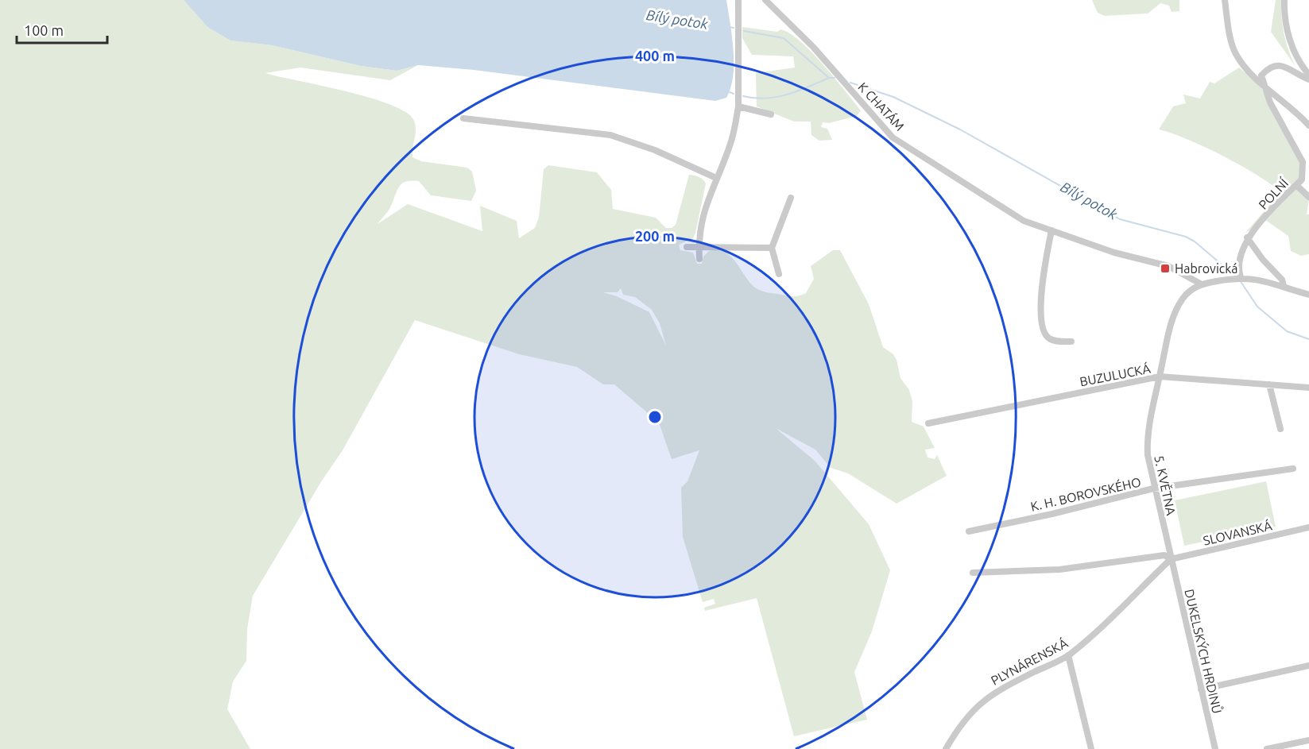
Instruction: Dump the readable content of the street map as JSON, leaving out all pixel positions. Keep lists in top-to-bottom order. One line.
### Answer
{"streets":{"street":["K CHATÁM","POLNÍ","BUZULUCKÁ","5. KVĚTNA","K. H. BOROVSKÉHO","SLOVANSKÁ","DUKELSKÝCH HRDINŮ","PLYNÁRENSKÁ"]},"crossings":[["K CHATÁM","5. KVĚTNA"],["BUZULUCKÁ","5. KVĚTNA"],["5. KVĚTNA","K. H. BOROVSKÉHO"],["5. KVĚTNA","SLOVANSKÁ"],["5. KVĚTNA","DUKELSKÝCH HRDINŮ"],["5. KVĚTNA","PLYNÁRENSKÁ"],["SLOVANSKÁ","DUKELSKÝCH HRDINŮ"],["SLOVANSKÁ","PLYNÁRENSKÁ"],["DUKELSKÝCH HRDINŮ","PLYNÁRENSKÁ"]],"water":["Bílý potok"],"places":{"transit":["Habrovická"]},"scale_bar":"100 m","rings":["400 m","200 m"]}
